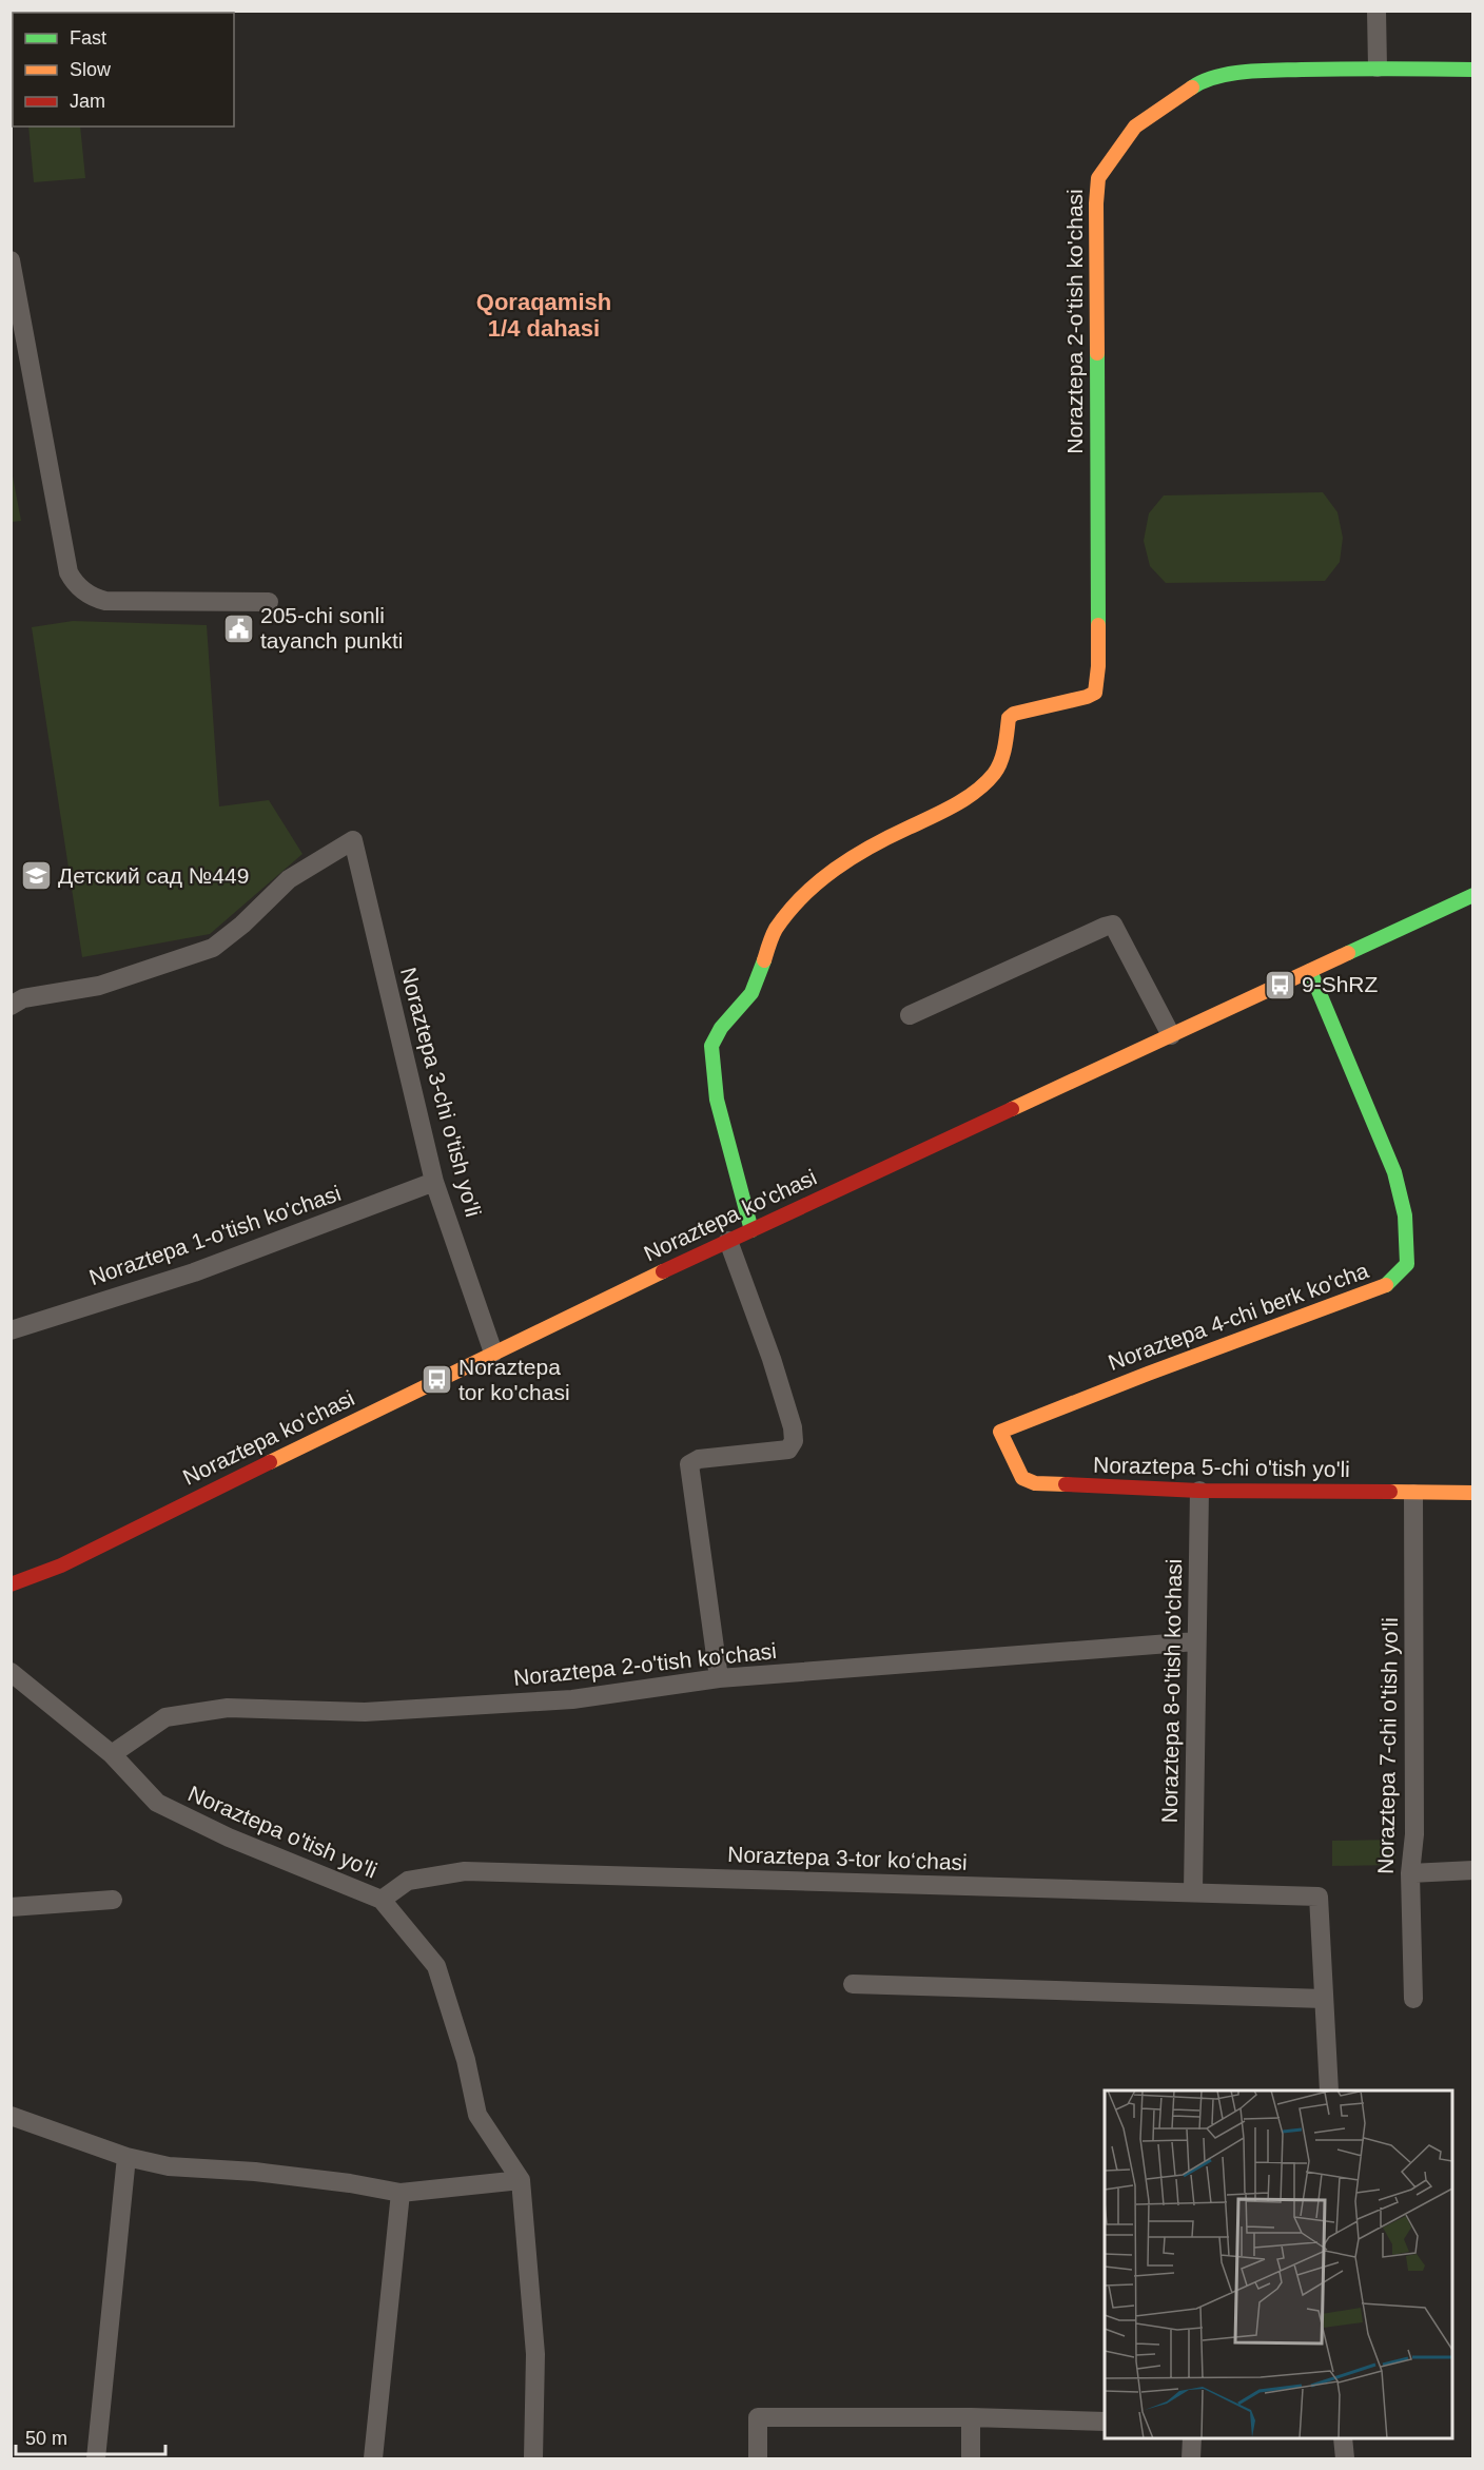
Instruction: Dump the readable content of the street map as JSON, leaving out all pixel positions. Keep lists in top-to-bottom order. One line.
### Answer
{"streets":{"street":["Noraztepa 2-oʻtish ko'chasi","Noraztepa 3-chi o'tish yo'li","Noraztepa ko'chasi","Noraztepa 1-o'tish ko'chasi","Noraztepa 4-chi berk ko'cha","Noraztepa 5-chi o'tish yo'li","Noraztepa 2-o'tish ko'chasi","Noraztepa 8-o'tish ko'chasi","Noraztepa 7-chi o'tish yo'li","Noraztepa o'tish yo'li","Noraztepa 3-tor ko‘chasi"]},"crossings":[["Noraztepa 2-oʻtish ko'chasi","Noraztepa ko'chasi"],["Noraztepa 3-chi o'tish yo'li","Noraztepa ko'chasi"],["Noraztepa 3-chi o'tish yo'li","Noraztepa 1-o'tish ko'chasi"],["Noraztepa ko'chasi","Noraztepa 4-chi berk ko'cha"],["Noraztepa 4-chi berk ko'cha","Noraztepa 5-chi o'tish yo'li"],["Noraztepa 5-chi o'tish yo'li","Noraztepa 8-o'tish ko'chasi"],["Noraztepa 5-chi o'tish yo'li","Noraztepa 7-chi o'tish yo'li"],["Noraztepa 2-o'tish ko'chasi","Noraztepa 8-o'tish ko'chasi"],["Noraztepa 2-o'tish ko'chasi","Noraztepa o'tish yo'li"],["Noraztepa 8-o'tish ko'chasi","Noraztepa 3-tor ko‘chasi"],["Noraztepa o'tish yo'li","Noraztepa 3-tor ko‘chasi"]],"districts":["Qoraqamish 1/4 dahasi"],"places":{"public building":["205-chi sonli tayanch punkti"],"school or university":["Детский сад №449"],"bus stop":["9-ShRZ","Noraztepa tor ko'chasi"]},"legend":["Fast","Slow","Jam"],"scale_bar":"50 m"}
